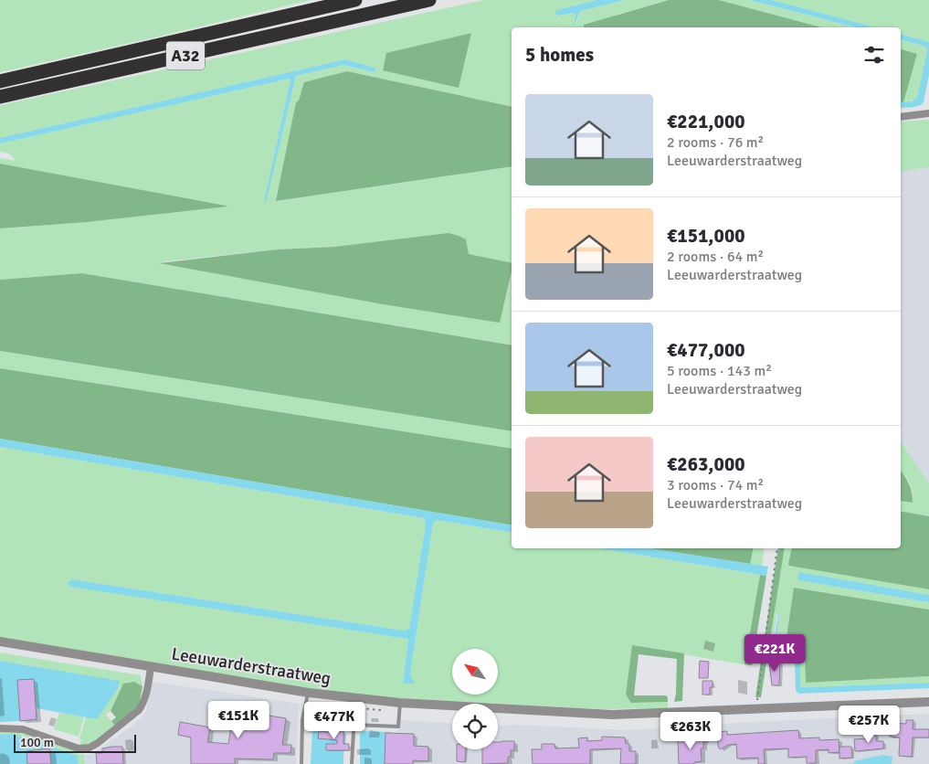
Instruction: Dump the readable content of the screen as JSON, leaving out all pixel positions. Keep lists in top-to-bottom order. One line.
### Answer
{"streets":{"highway":["A32"],"street":["Leeuwarderstraatweg"]},"scale_bar":"100 m","north":"top left","page":{"heading":"5 homes","list":[{"name":"€221,000","note":"2 rooms · 76 m² · Leeuwarderstraatweg"},{"name":"€151,000","note":"2 rooms · 64 m² · Leeuwarderstraatweg"},{"name":"€477,000","note":"5 rooms · 143 m² · Leeuwarderstraatweg"},{"name":"€263,000","note":"3 rooms · 74 m² · Leeuwarderstraatweg"}],"price":["€221K","€151K","€477K","€257K","€263K"],"scale":"100 m"}}
